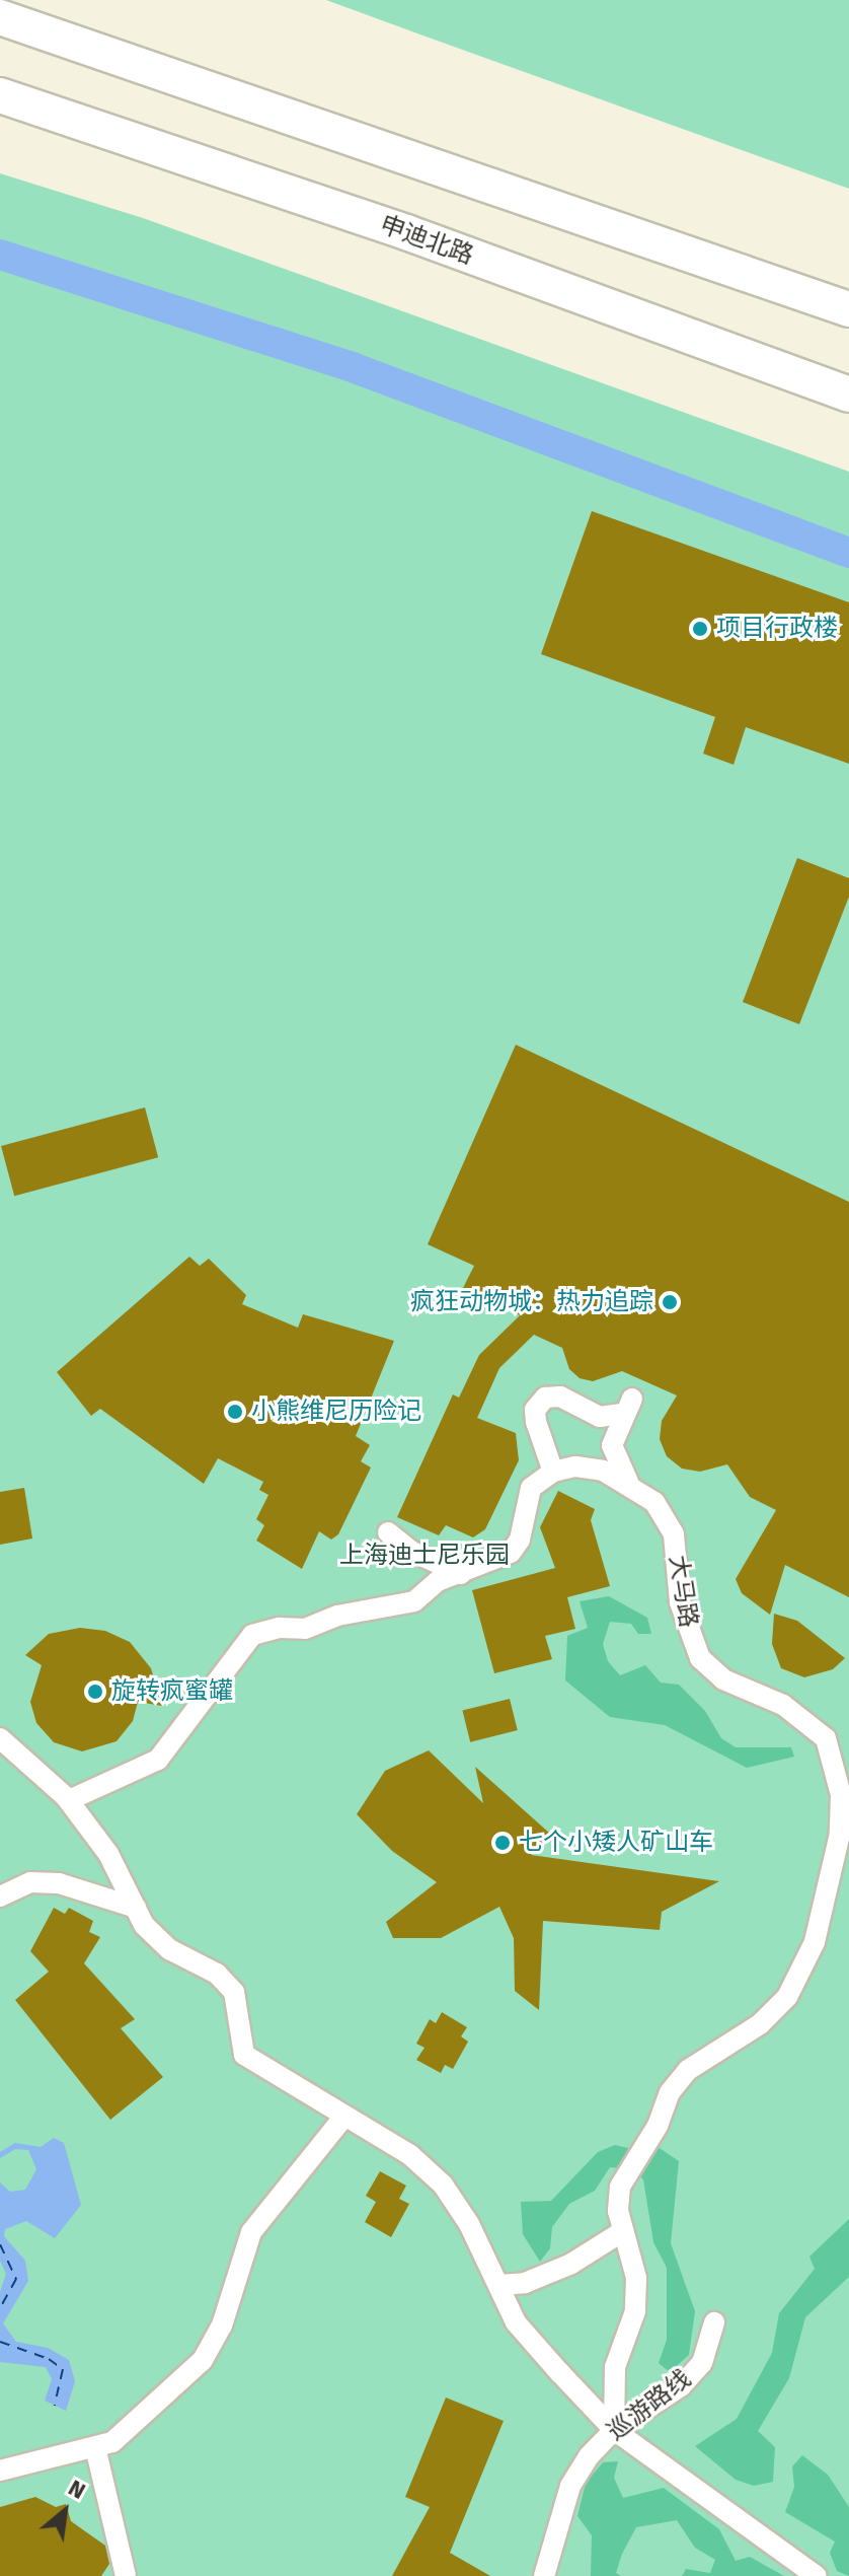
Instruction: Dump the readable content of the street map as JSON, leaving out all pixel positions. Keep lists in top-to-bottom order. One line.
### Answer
{"streets":{"street":["申迪北路","大马路","巡游路线"]},"parks":["上海迪士尼乐园"],"places":["项目行政楼","疯狂动物城：热力追踪","小熊维尼历险记","旋转疯蜜罐","七个小矮人矿山车"],"north":"top right"}
